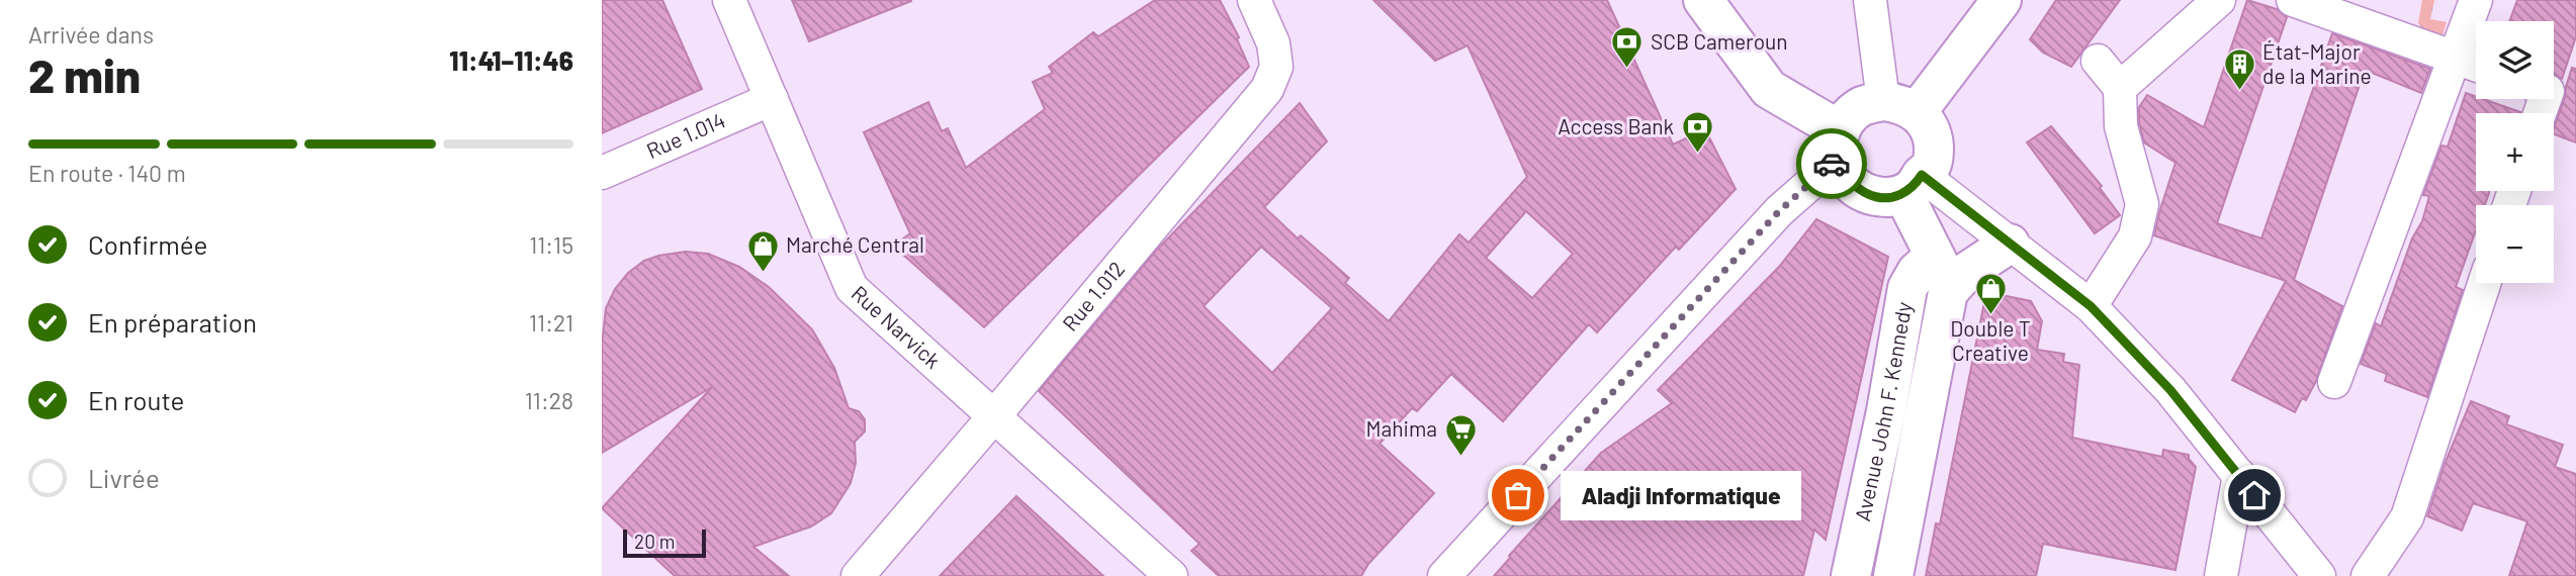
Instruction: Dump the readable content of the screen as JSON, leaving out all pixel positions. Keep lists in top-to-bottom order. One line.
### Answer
{"streets":{"main road":["Avenue John F. Kennedy"],"street":["Rue 1.014","Rue 1.012","Rue Narvick"]},"crossings":[["Rue 1.014","Rue Narvick"],["Rue 1.012","Rue Narvick"]],"places":{"bank":["SCB Cameroun","Access Bank"],"building":["État-Major de la Marine"],"shop":["Marché Central","Double T Creative"],"supermarket":["Mahima"],"other":["Aladji Informatique"]},"scale_bar":"20 m","page":{"heading":["2 min","Arrivée dans","11:41–11:46"],"map_buttons":["+","−"],"bar":"En route · 140 m","list":[["Confirmée","11:15"],["En préparation","11:21"],["En route","11:28"],"Livrée"],"bubble":"Aladji Informatique","scale":"20 m"}}
